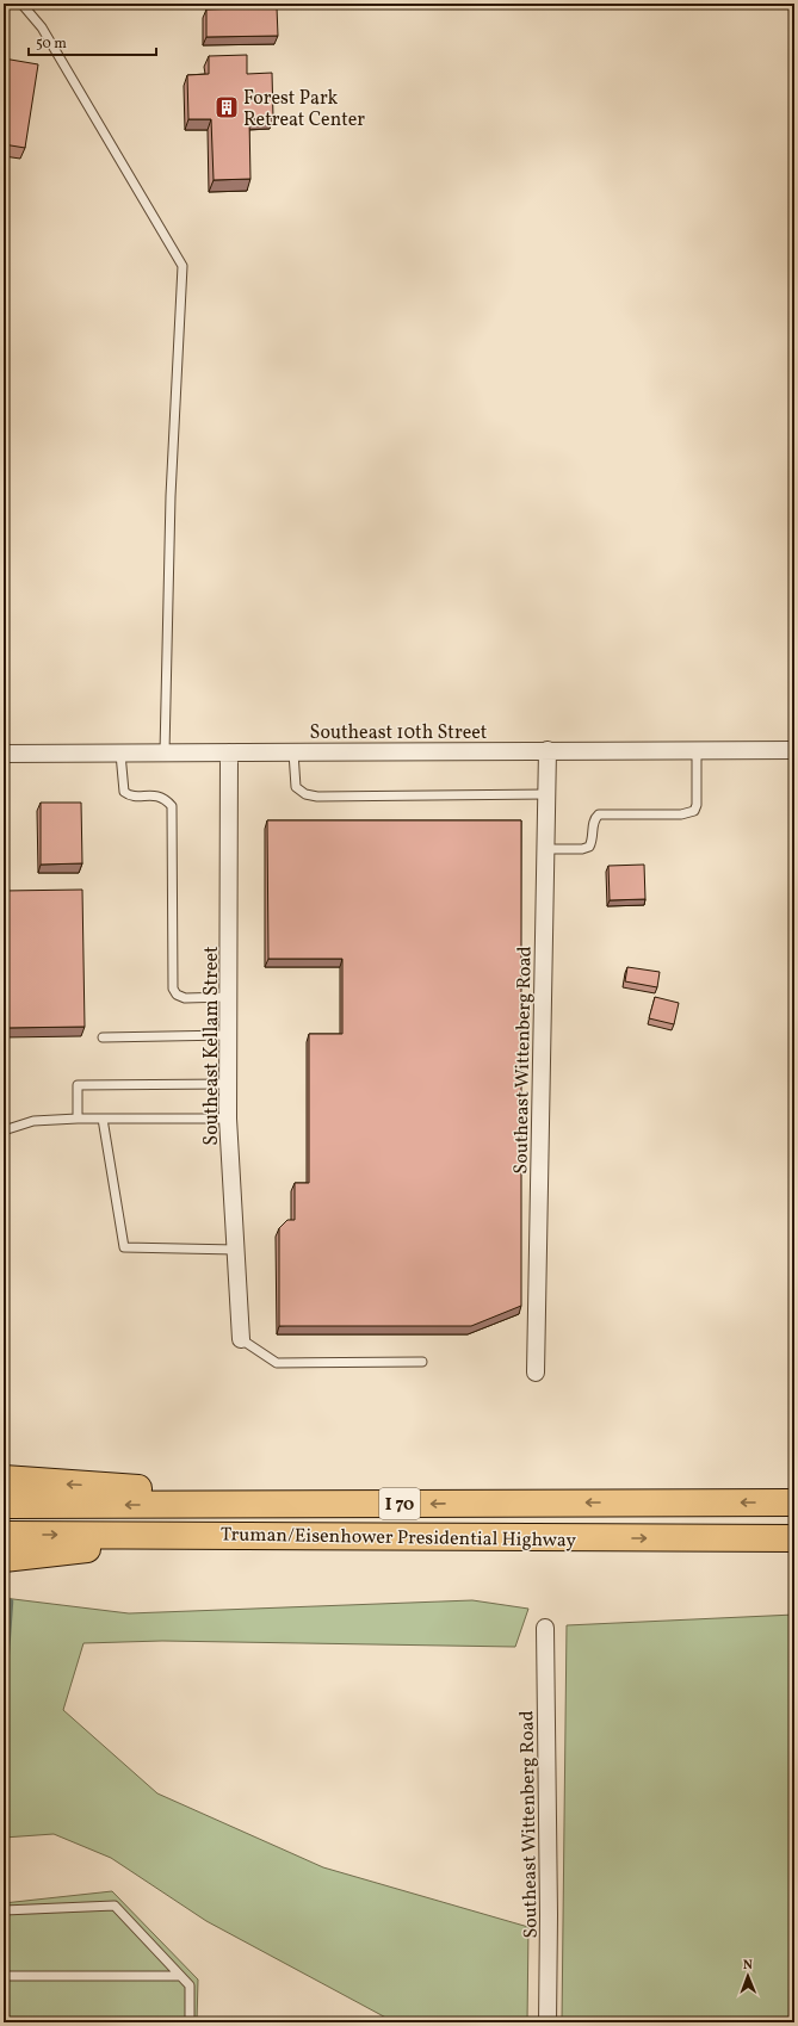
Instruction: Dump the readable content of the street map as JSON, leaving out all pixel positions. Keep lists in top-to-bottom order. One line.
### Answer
{"streets":{"highway":["I 70","Truman/Eisenhower Presidential Highway"],"street":["Southeast 10th Street","Southeast Kellam Street","Southeast Wittenberg Road"]},"crossings":[["Southeast 10th Street","Southeast Kellam Street"],["Southeast 10th Street","Southeast Wittenberg Road"]],"places":{"building":["Forest Park Retreat Center"]},"scale_bar":"50 m","north":"top"}
